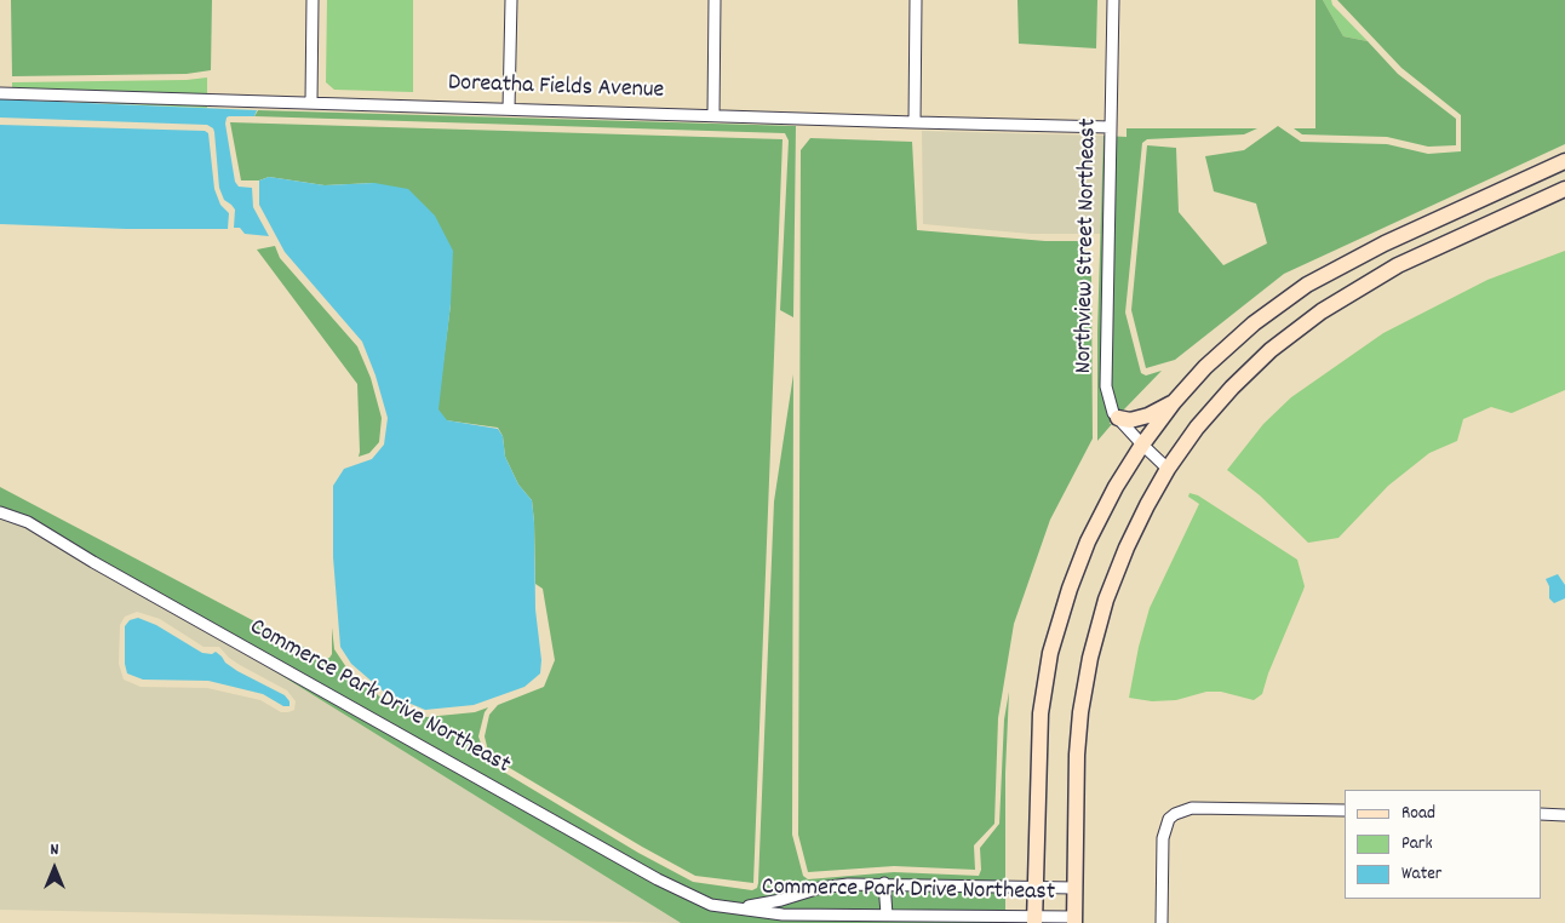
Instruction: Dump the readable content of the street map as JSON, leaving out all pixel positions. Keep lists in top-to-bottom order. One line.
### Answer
{"streets":{"street":["Doreatha Fields Avenue","Northview Street Northeast","Commerce Park Drive Northeast"]},"crossings":[["Doreatha Fields Avenue","Northview Street Northeast"]],"legend":["Road","Park","Water"],"north":"top"}
